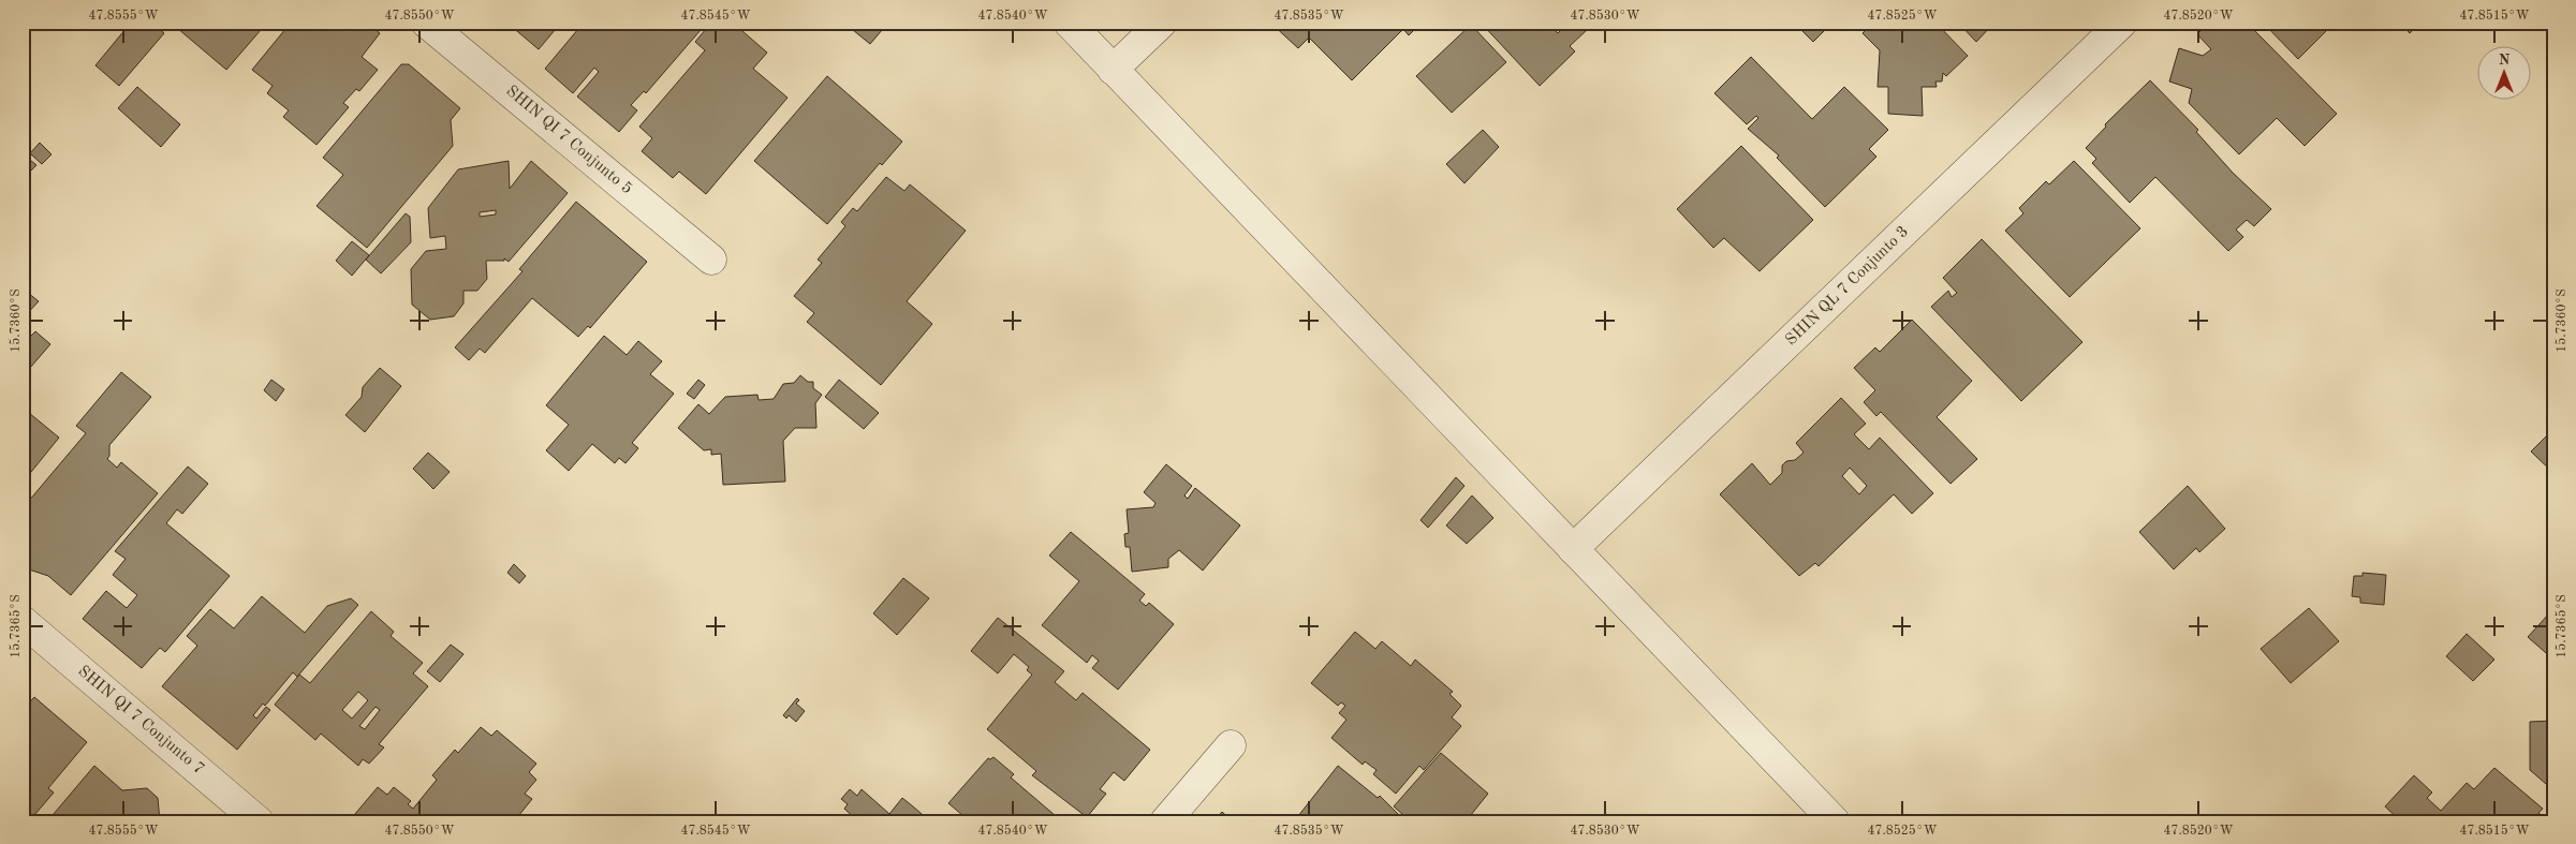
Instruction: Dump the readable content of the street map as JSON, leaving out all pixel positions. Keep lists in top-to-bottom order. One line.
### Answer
{"streets":{"street":["SHIN QI 7 Conjunto 5","SHIN QL 7 Conjunto 3","SHIN QI 7 Conjunto 7"]},"north":"top","coordinates":["47.8555°W","47.8550°W","47.8545°W","47.8540°W","47.8535°W","47.8530°W","47.8525°W","47.8520°W","47.8515°W","15.7360°S","15.7365°S"]}
